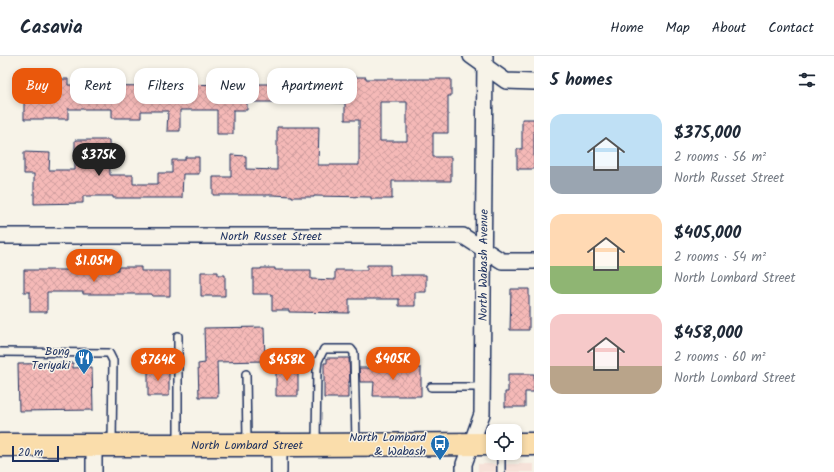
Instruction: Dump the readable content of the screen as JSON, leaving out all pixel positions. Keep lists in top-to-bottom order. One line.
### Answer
{"streets":{"main road":["North Lombard Street"],"street":["North Russet Street","North Wabash Avenue"]},"crossings":[["North Russet Street","North Wabash Avenue"],["North Wabash Avenue","North Lombard Street"]],"places":{"restaurant":["Bong Teriyaki"],"bus stop":["North Lombard & Wabash"]},"scale_bar":"20 m","page":{"header":"Casavia","nav":["Home","Map","About","Contact"],"heading":"5 homes","chip":["Buy","Rent","Filters","New","Apartment"],"list":[{"name":"$375,000","note":"2 rooms · 56 m² · North Russet Street"},{"name":"$405,000","note":"2 rooms · 54 m² · North Lombard Street"},{"name":"$458,000","note":"2 rooms · 60 m² · North Lombard Street"}],"price":["$375K","$1.05M","$405K","$764K","$458K"],"scale":"20 m"}}
